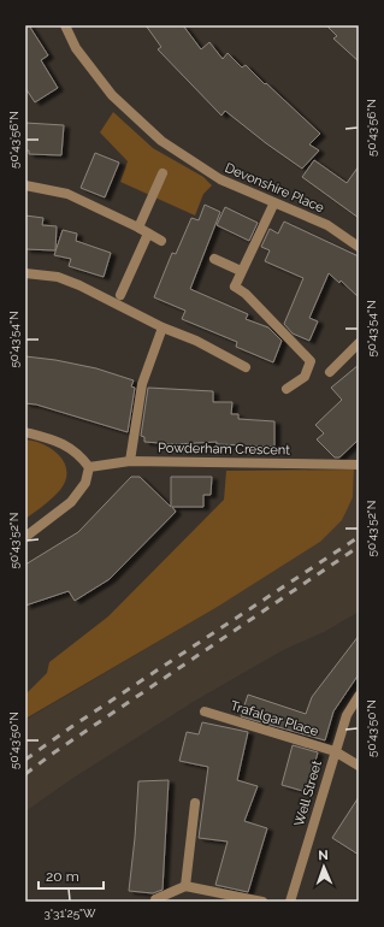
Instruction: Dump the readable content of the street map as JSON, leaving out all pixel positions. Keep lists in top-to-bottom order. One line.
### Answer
{"streets":{"street":["Devonshire Place","Powderham Crescent","Trafalgar Place","Well Street"]},"crossings":[["Trafalgar Place","Well Street"]],"scale_bar":"20 m","north":"top","coordinates":["50°43'56\"N","50°43'54\"N","50°43'52\"N","50°43'50\"N","3°31'25\"W"]}
